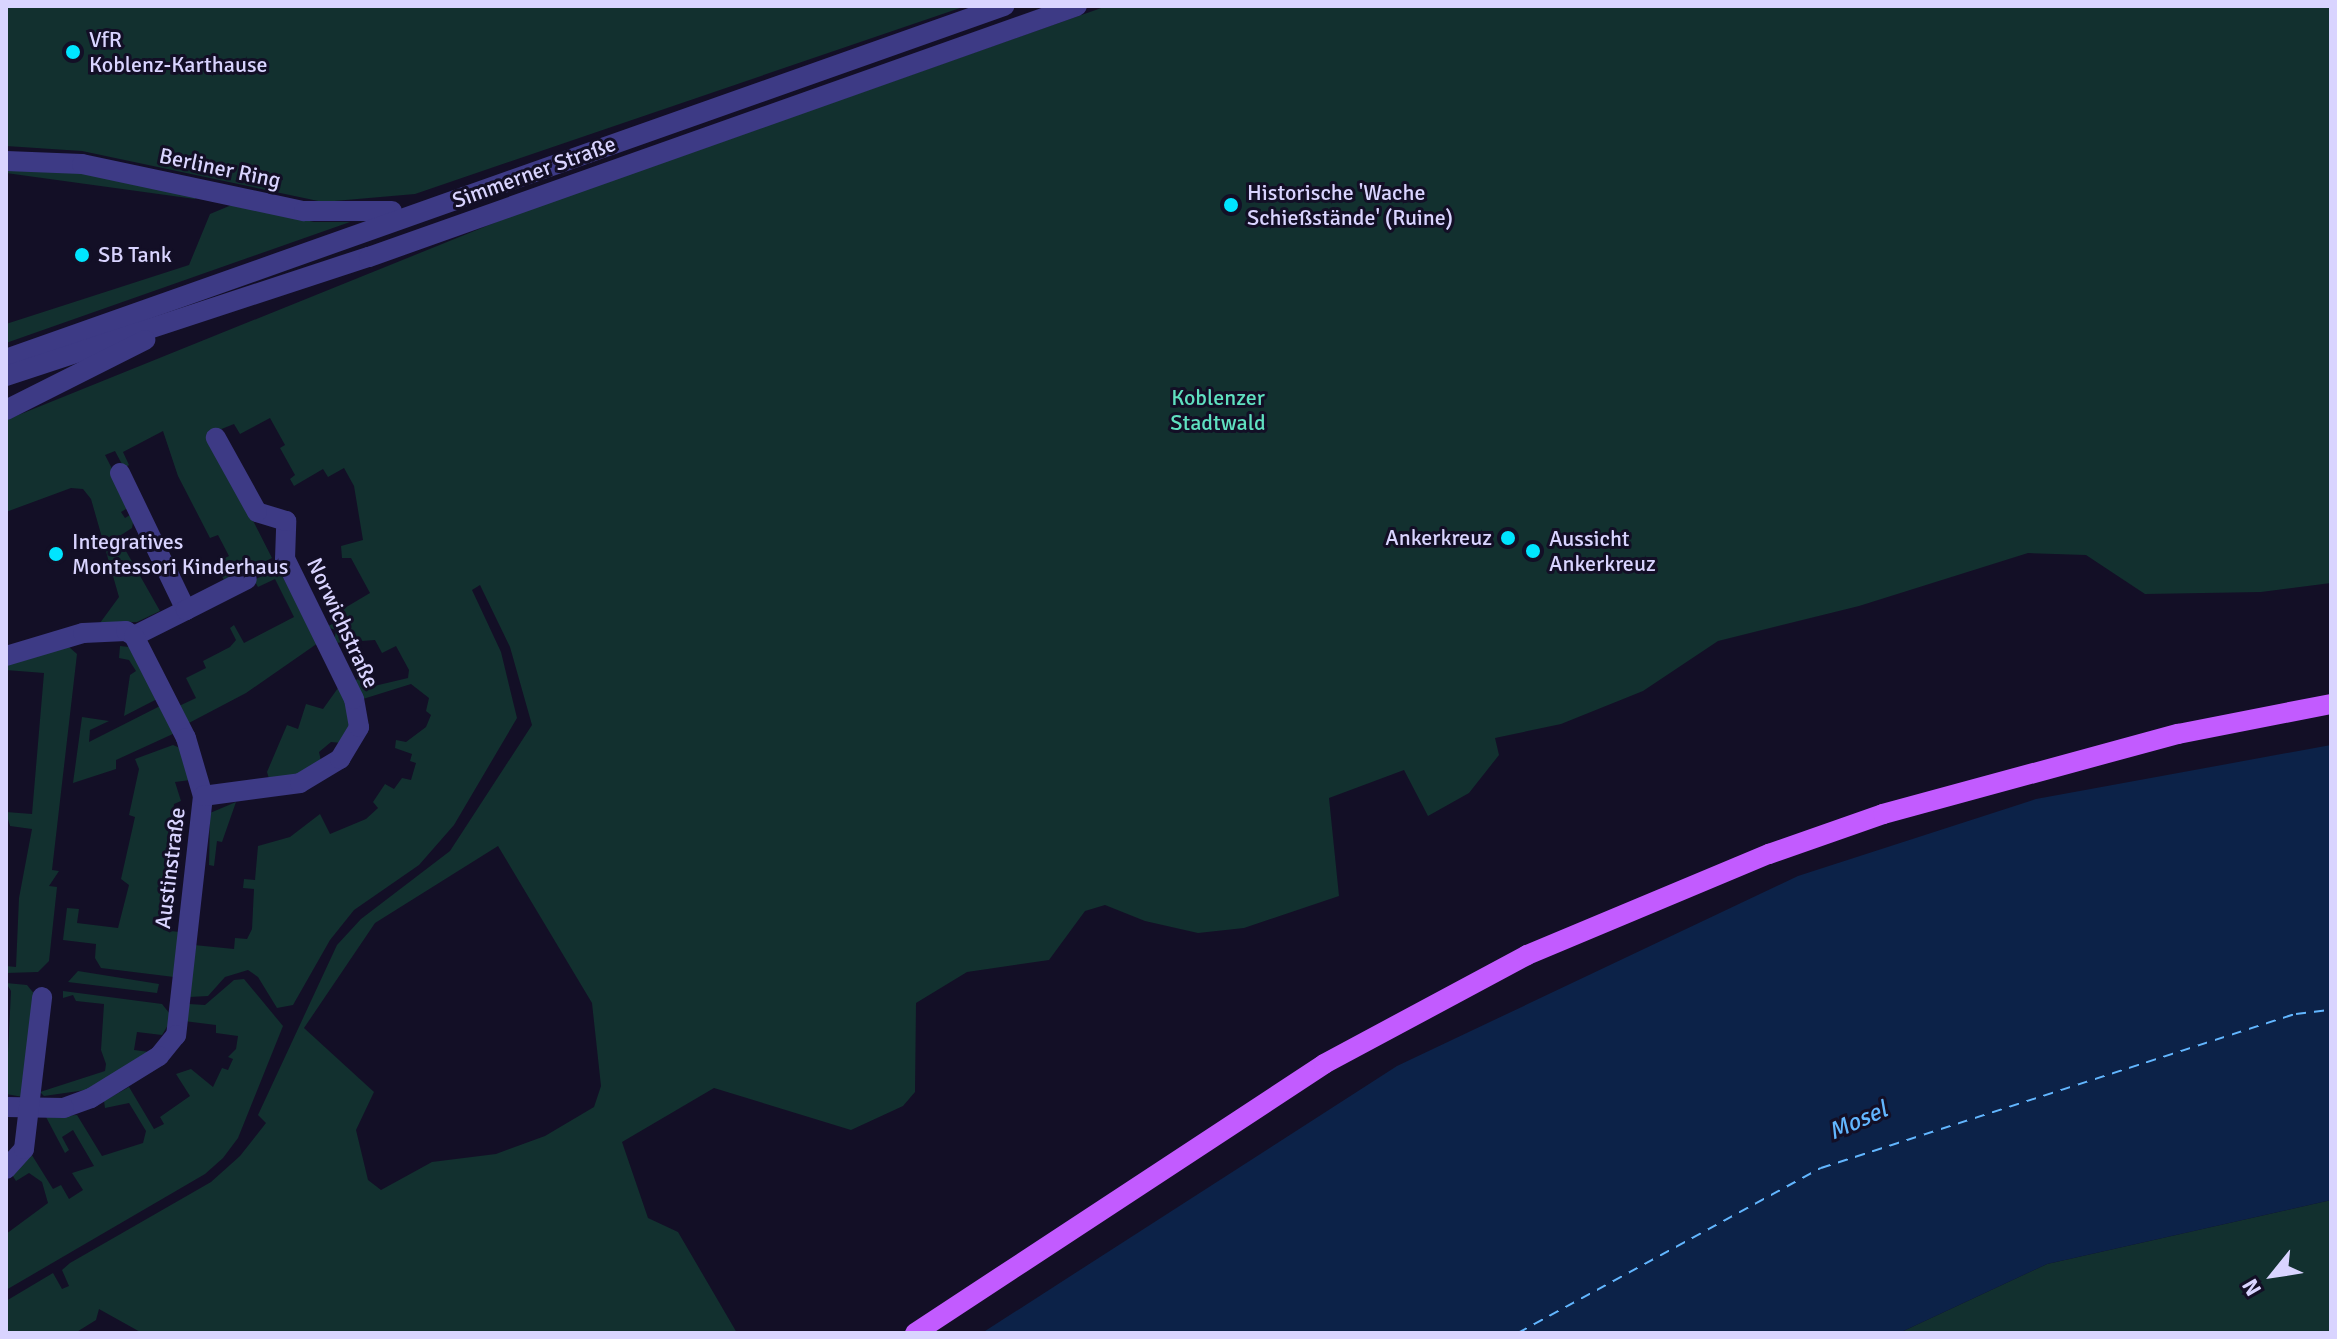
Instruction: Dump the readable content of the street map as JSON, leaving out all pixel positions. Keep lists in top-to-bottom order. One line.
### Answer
{"streets":{"street":["Berliner Ring","Simmerner Straße","Norwichstraße","Austinstraße"]},"crossings":[["Berliner Ring","Simmerner Straße"],["Norwichstraße","Austinstraße"]],"water":["Mosel"],"parks":["Koblenzer Stadtwald"],"places":["VfR Koblenz-Karthause","Historische 'Wache Schießstände' (Ruine)","SB Tank","Ankerkreuz","Aussicht Ankerkreuz","Integratives Montessori Kinderhaus"],"north":"bottom left"}
